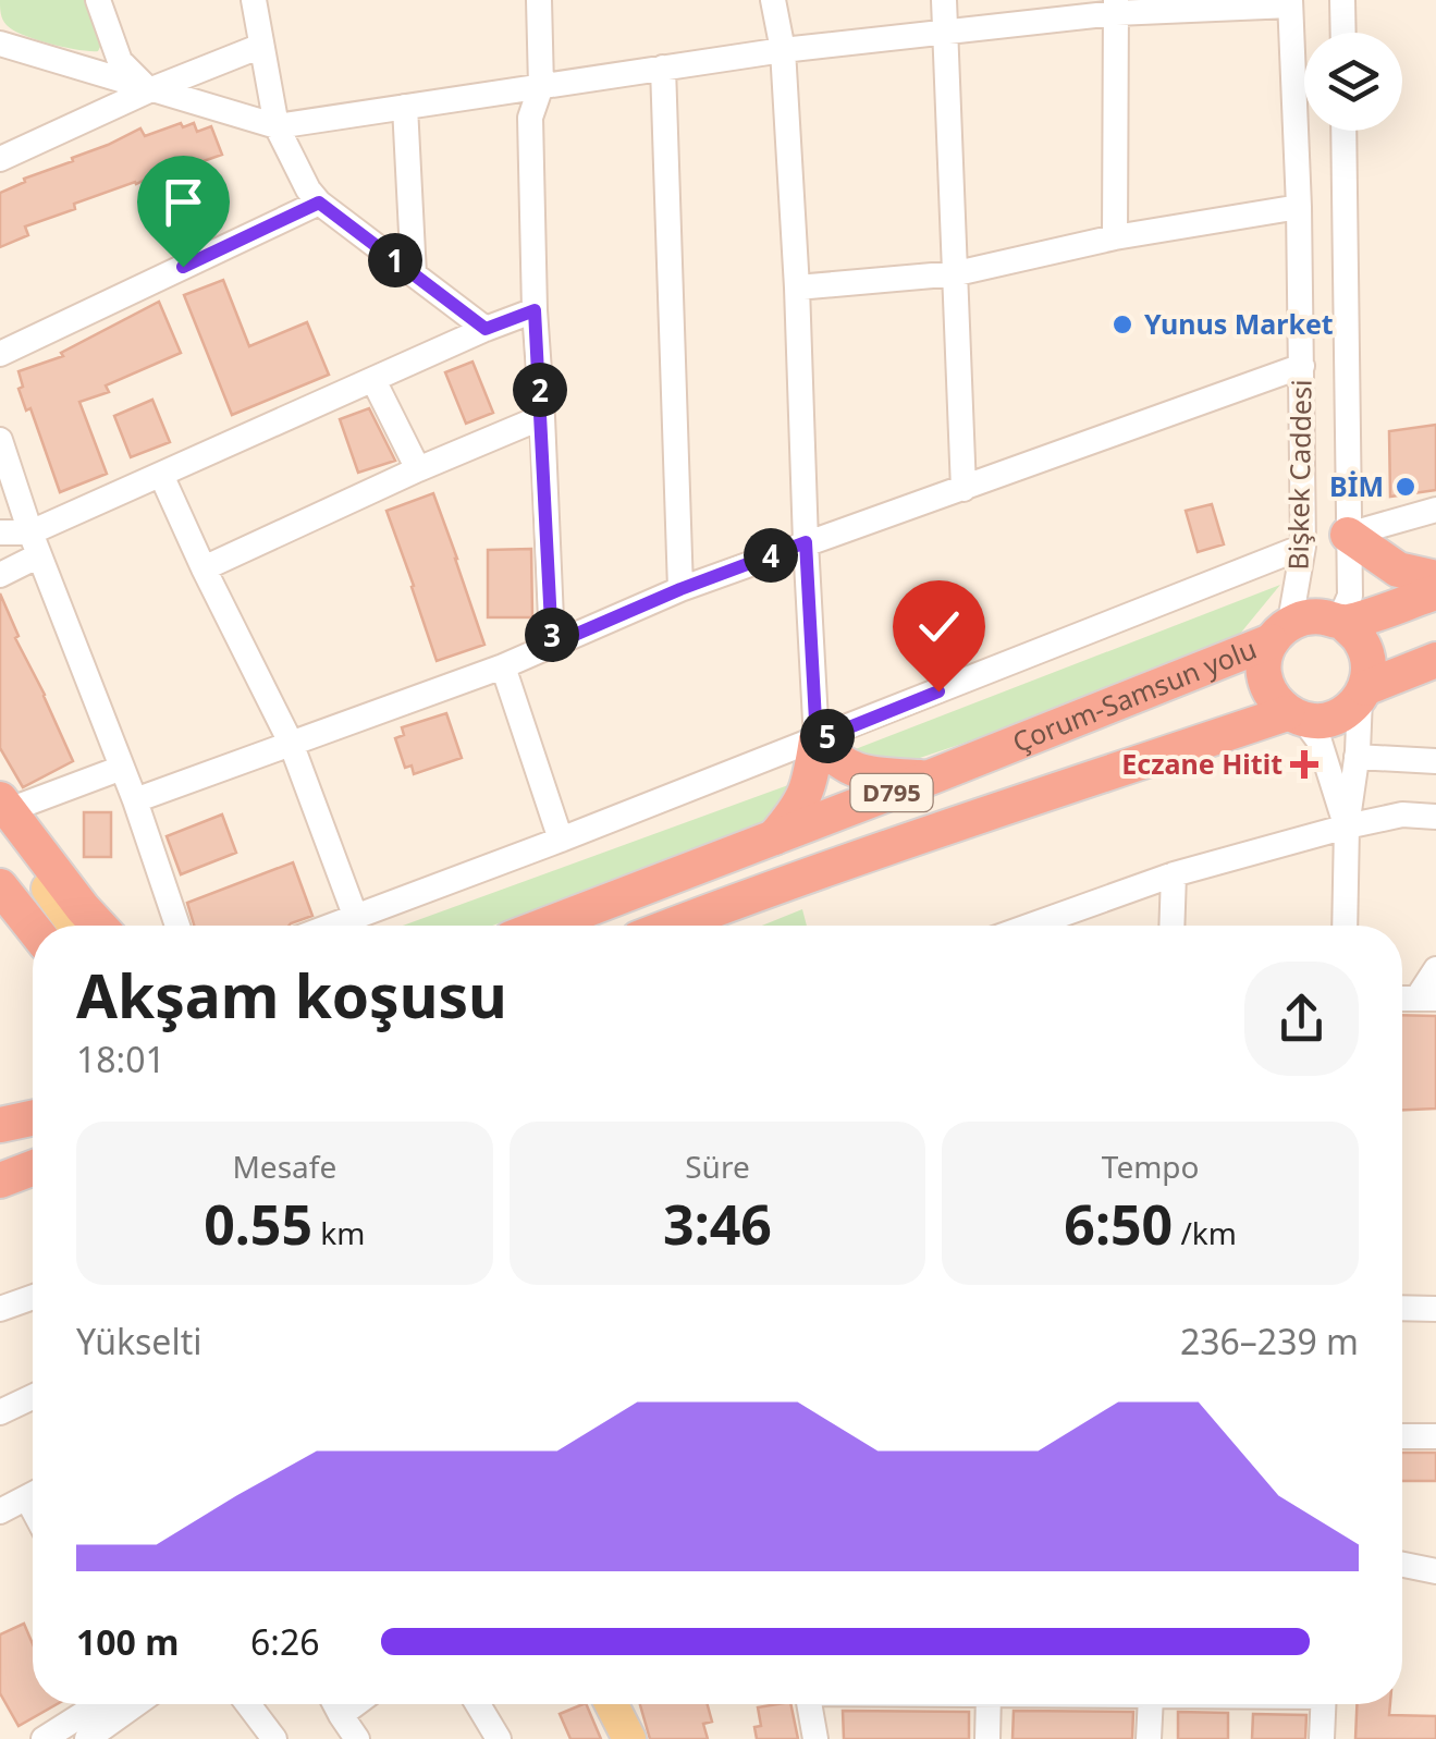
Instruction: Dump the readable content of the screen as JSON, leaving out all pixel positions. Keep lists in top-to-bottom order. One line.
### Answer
{"streets":{"highway":["Çorum-Samsun yolu","D795"],"street":["Bişkek Caddesi"]},"crossings":[["Bişkek Caddesi","Çorum-Samsun yolu"],["Bişkek Caddesi","D795"],["Çorum-Samsun yolu","D795"]],"places":{"other":["Yunus Market","BİM"],"health":["Eczane Hitit"]},"page":{"pins":["1","2","4","3","5"],"heading":["Akşam koşusu","18:01"],"stats":[["Mesafe","0.55 km"],["Süre","3:46"],["Tempo","6:50 /km"]],"chart":["Yükselti","236–239 m"],"list":[{"name":"100 m","note":"6:26"}]}}
